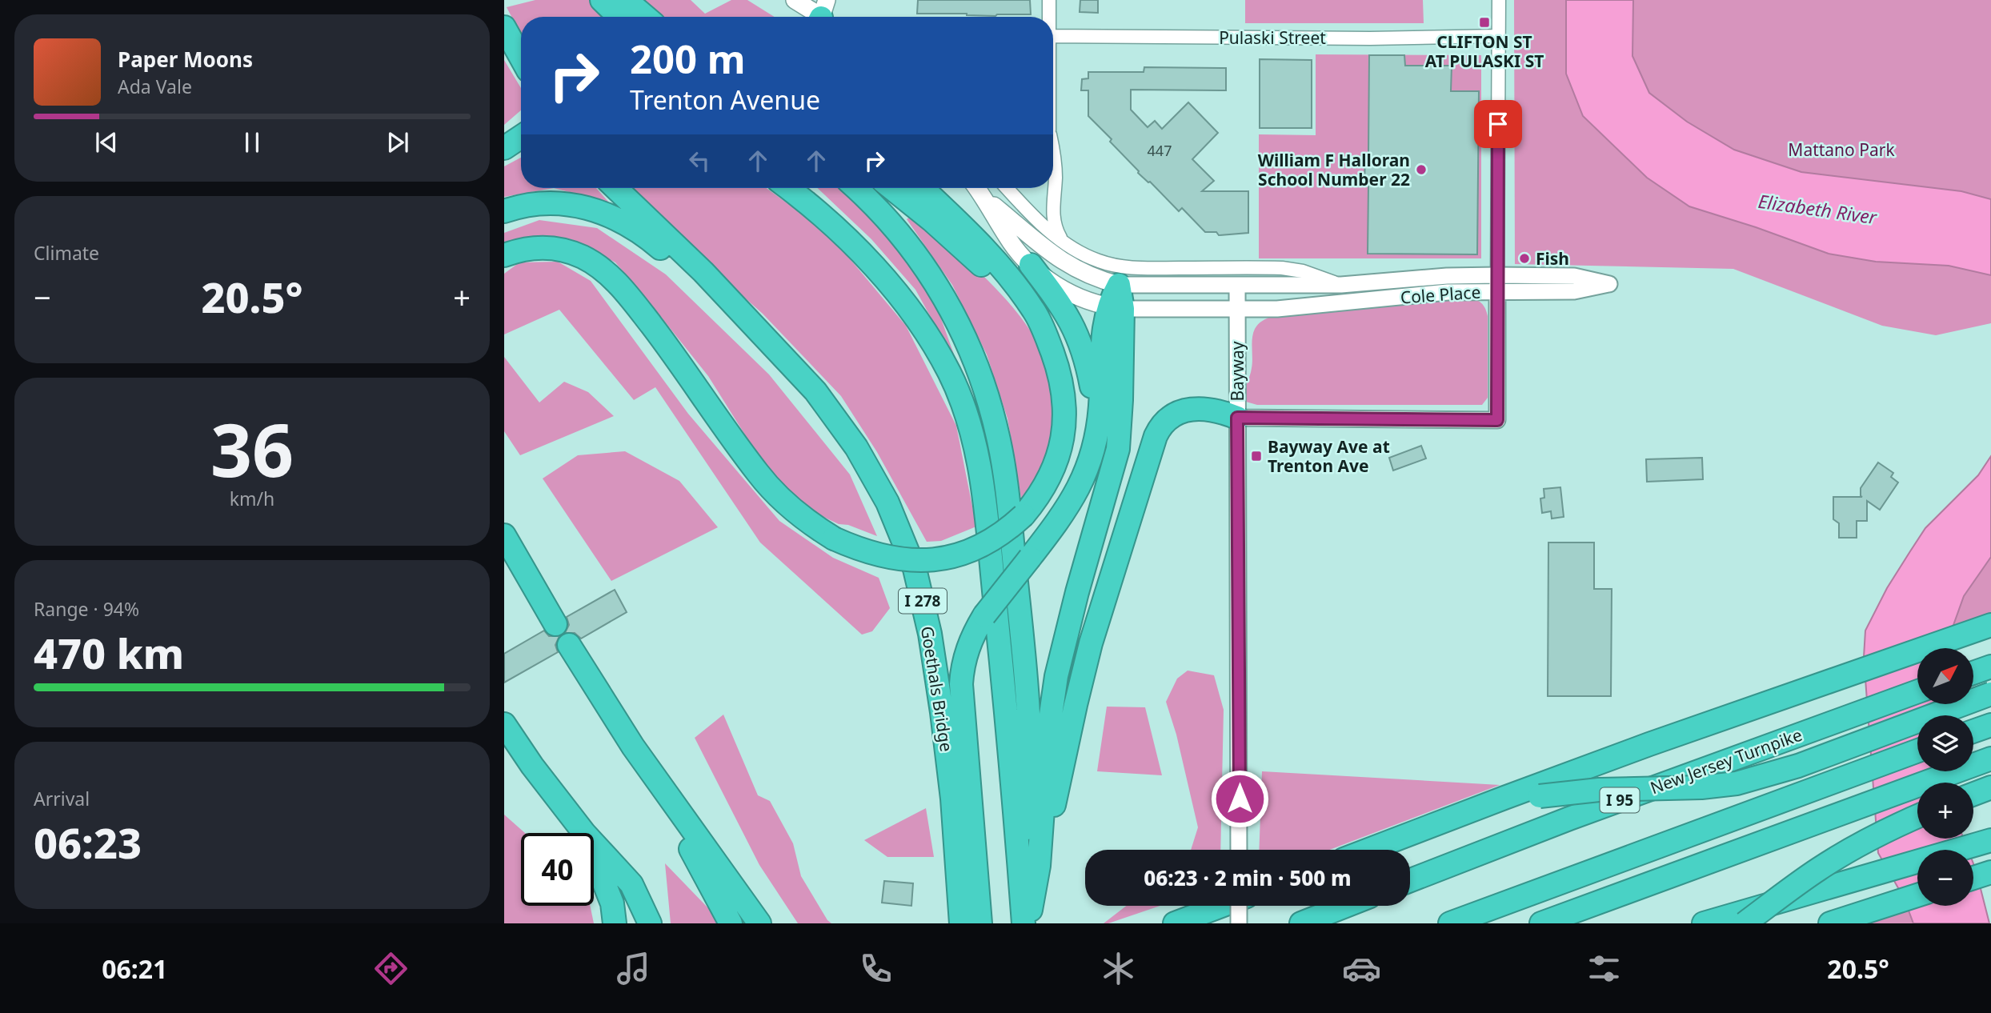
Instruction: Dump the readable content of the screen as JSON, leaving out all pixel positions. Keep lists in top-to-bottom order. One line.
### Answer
{"streets":{"highway":["I 278","Goethals Bridge","New Jersey Turnpike","I 95"],"street":["Pulaski Street","Cole Place","Bayway"]},"crossings":[["Cole Place","Bayway"],["I 278","Goethals Bridge"]],"water":["Elizabeth River"],"parks":["Mattano Park"],"places":{"transit":["CLIFTON ST AT PULASKI ST","Bayway Ave at Trenton Ave"],"other":["William F Halloran School Number 22","Fish"]},"house_numbers":["447"],"north":"top right","page":{"turn":["200 m","Trenton Avenue"],"song":["Paper Moons","Ada Vale"],"tile":["Climate",["36","km/h"],["Range · 94%","470 km"],["Arrival","06:23"]],"heat":["−","20.5°","+"],"map_buttons":["+","−"],"limit":"40","trip":"06:23 · 2 min · 500 m","tabs":["06:21","20.5°"]}}
